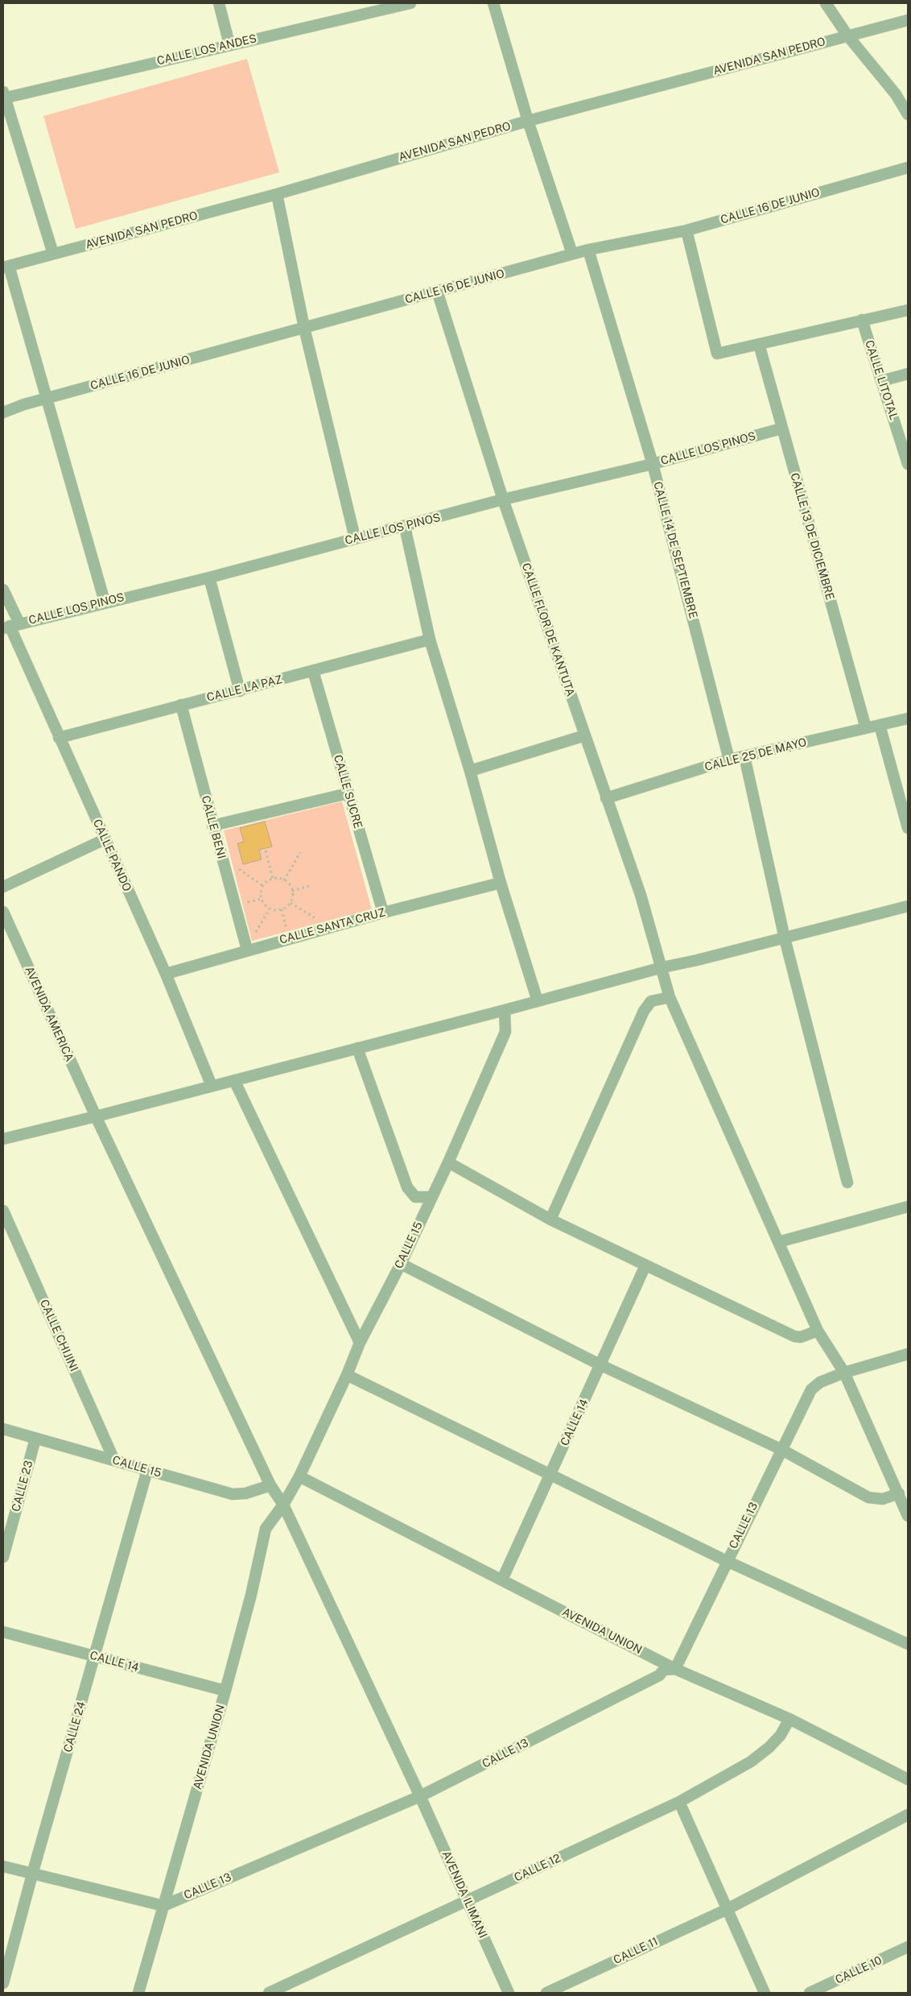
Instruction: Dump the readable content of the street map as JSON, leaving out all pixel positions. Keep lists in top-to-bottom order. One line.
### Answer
{"streets":{"street":["CALLE LOS ANDES","AVENIDA SAN PEDRO","CALLE 16 DE JUNIO","CALLE LITOTAL","CALLE LOS PINOS","CALLE 13 DE DICIEMBRE","CALLE 14 DE SEPTIEMBRE","CALLE FLOR DE KANTUTA","CALLE LA PAZ","CALLE 25 DE MAYO","CALLE SUCRE","CALLE BENI","CALLE PANDO","CALLE SANTA CRUZ","AVENIDA AMERICA","CALLE 15","CALLE CHIJINI","CALLE 14","CALLE 23","CALLE 13","AVENIDA UNION","CALLE 24","CALLE 12","AVENIDA ILIMANI","CALLE 11","CALLE 10"]},"crossings":[["CALLE 16 DE JUNIO","CALLE 14 DE SEPTIEMBRE"],["CALLE 16 DE JUNIO","CALLE FLOR DE KANTUTA"],["CALLE LOS PINOS","CALLE 13 DE DICIEMBRE"],["CALLE LOS PINOS","CALLE 14 DE SEPTIEMBRE"],["CALLE LOS PINOS","CALLE FLOR DE KANTUTA"],["CALLE LOS PINOS","CALLE PANDO"],["CALLE 13 DE DICIEMBRE","CALLE 25 DE MAYO"],["CALLE 14 DE SEPTIEMBRE","CALLE 25 DE MAYO"],["CALLE FLOR DE KANTUTA","CALLE 25 DE MAYO"],["CALLE FLOR DE KANTUTA","CALLE 13"],["CALLE LA PAZ","CALLE SUCRE"],["CALLE LA PAZ","CALLE BENI"],["CALLE LA PAZ","CALLE PANDO"],["CALLE SUCRE","CALLE SANTA CRUZ"],["CALLE BENI","CALLE SANTA CRUZ"],["CALLE PANDO","CALLE SANTA CRUZ"],["AVENIDA AMERICA","CALLE 15"],["AVENIDA AMERICA","AVENIDA ILIMANI"],["CALLE 15","CALLE CHIJINI"],["CALLE 15","CALLE 23"],["CALLE 15","AVENIDA UNION"],["CALLE 15","CALLE 24"],["CALLE 15","AVENIDA ILIMANI"],["CALLE 14","AVENIDA UNION"],["CALLE 14","CALLE 24"],["CALLE 13","AVENIDA UNION"],["CALLE 13","AVENIDA ILIMANI"],["AVENIDA UNION","CALLE 12"],["AVENIDA UNION","AVENIDA ILIMANI"],["CALLE 12","AVENIDA ILIMANI"]]}
